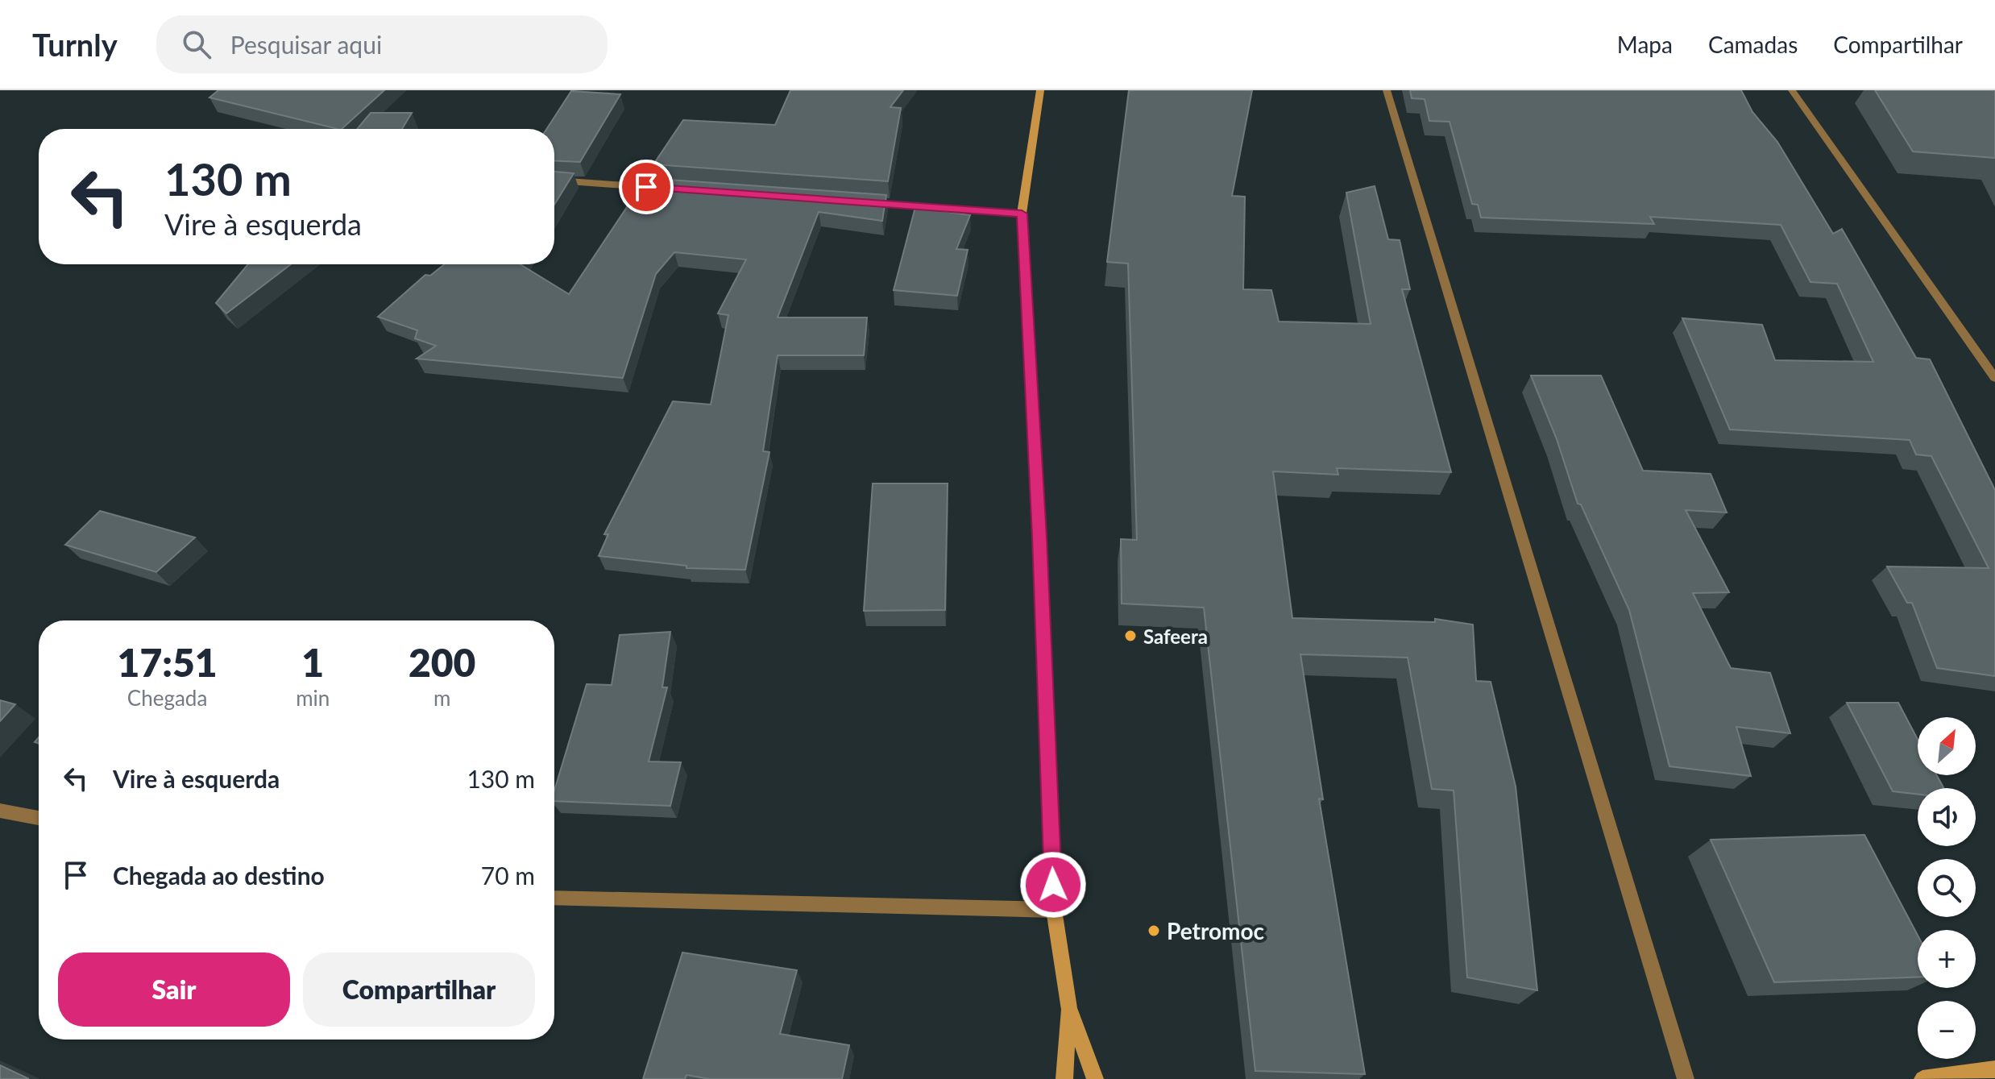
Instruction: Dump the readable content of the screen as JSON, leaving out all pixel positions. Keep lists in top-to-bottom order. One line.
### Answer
{"places":["Safeera","Petromoc"],"north":"top right","page":{"header":"Turnly","search":"Pesquisar aqui","nav":["Mapa","Camadas","Compartilhar"],"turn":["130 m","Vire à esquerda"],"eta":["17:51","Chegada","1","min","200","m"],"map_buttons":["+","−"],"list":[{"name":"Vire à esquerda","value":"130 m"},{"name":"Chegada ao destino","value":"70 m"}],"buttons":["Sair","Compartilhar"]}}
